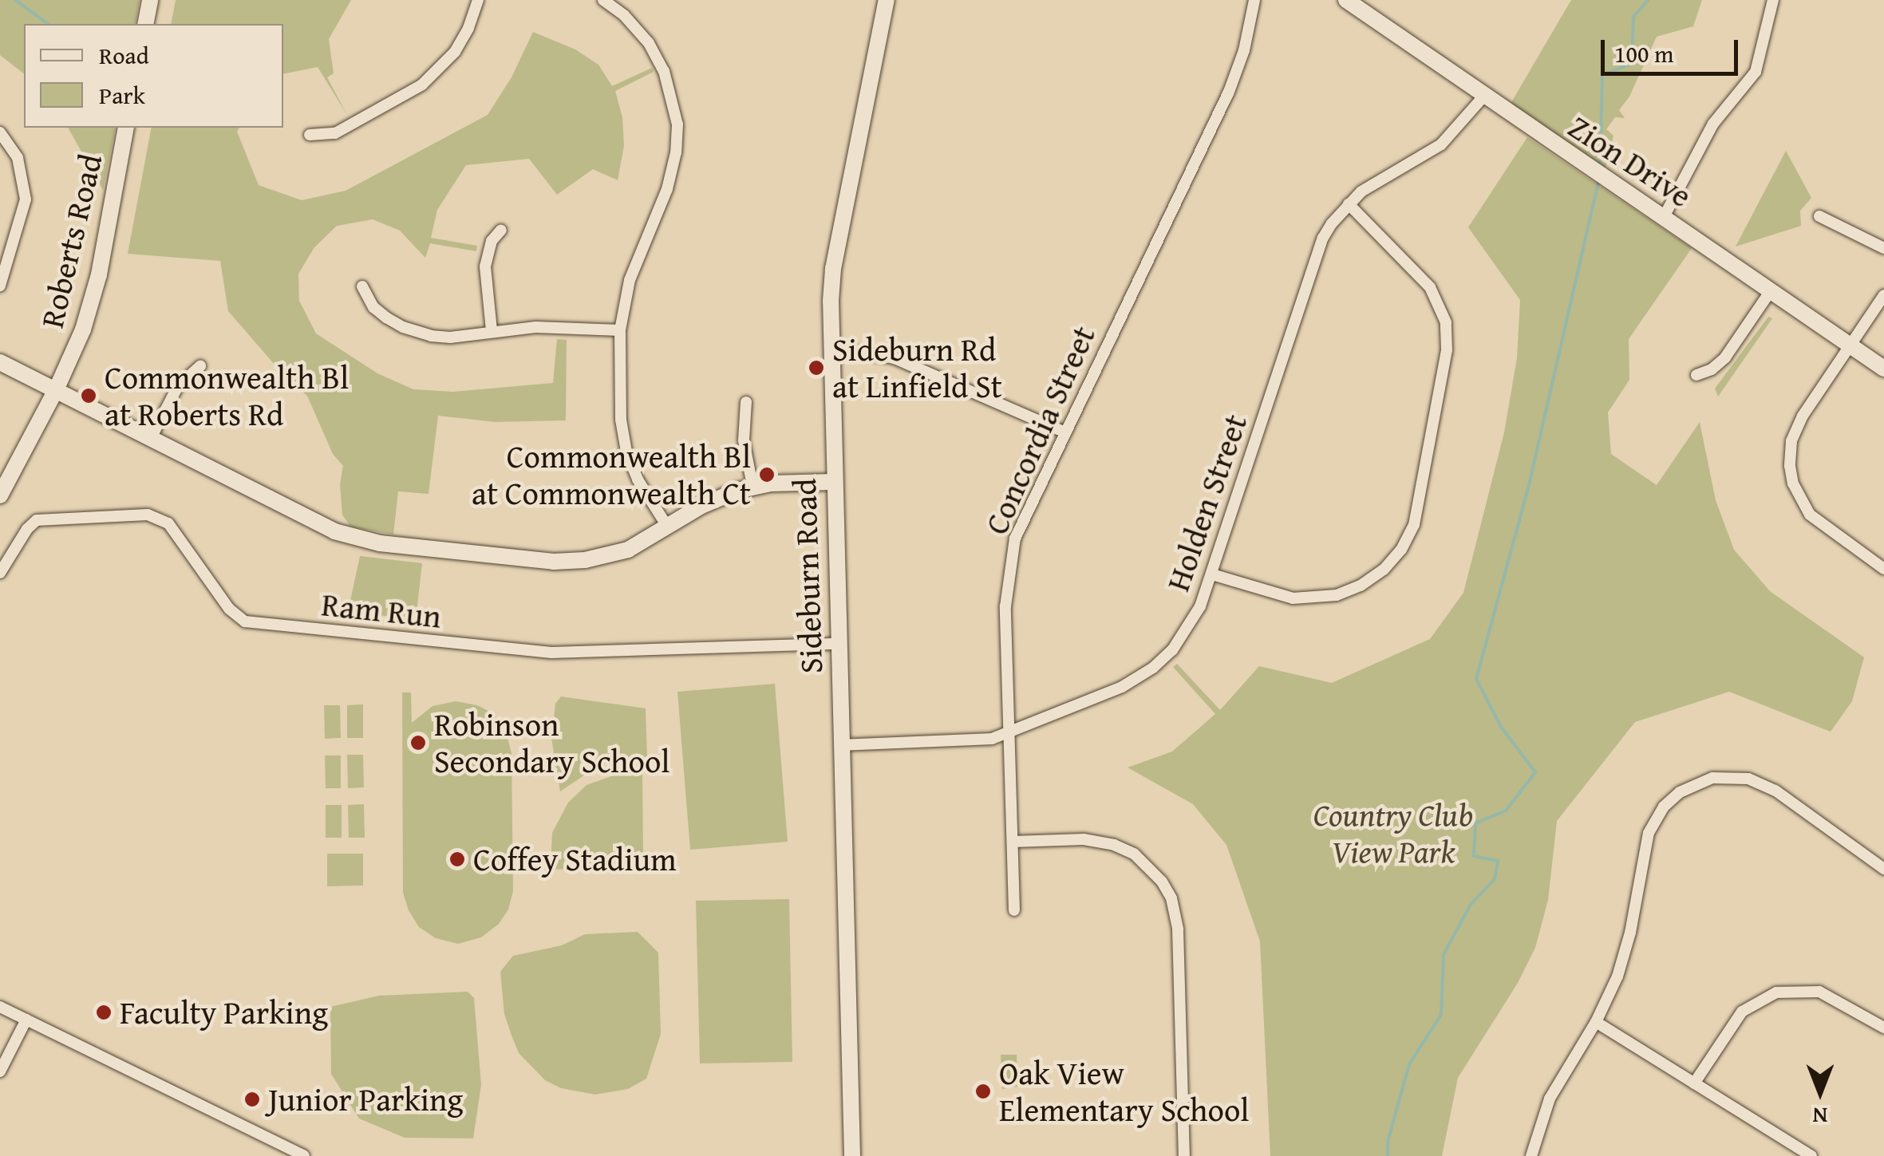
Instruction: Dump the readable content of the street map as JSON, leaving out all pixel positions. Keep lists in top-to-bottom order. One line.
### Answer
{"streets":{"street":["Zion Drive","Roberts Road","Concordia Street","Holden Street","Sideburn Road","Ram Run"]},"crossings":[["Zion Drive","Holden Street"],["Concordia Street","Holden Street"],["Holden Street","Sideburn Road"],["Sideburn Road","Ram Run"]],"parks":["Country Club View Park"],"places":["Sideburn Rd at Linfield St","Commonwealth Bl at Roberts Rd","Commonwealth Bl at Commonwealth Ct","Robinson Secondary School","Coffey Stadium","Faculty Parking","Oak View Elementary School","Junior Parking"],"legend":["Road","Park"],"scale_bar":"100 m","north":"bottom"}
